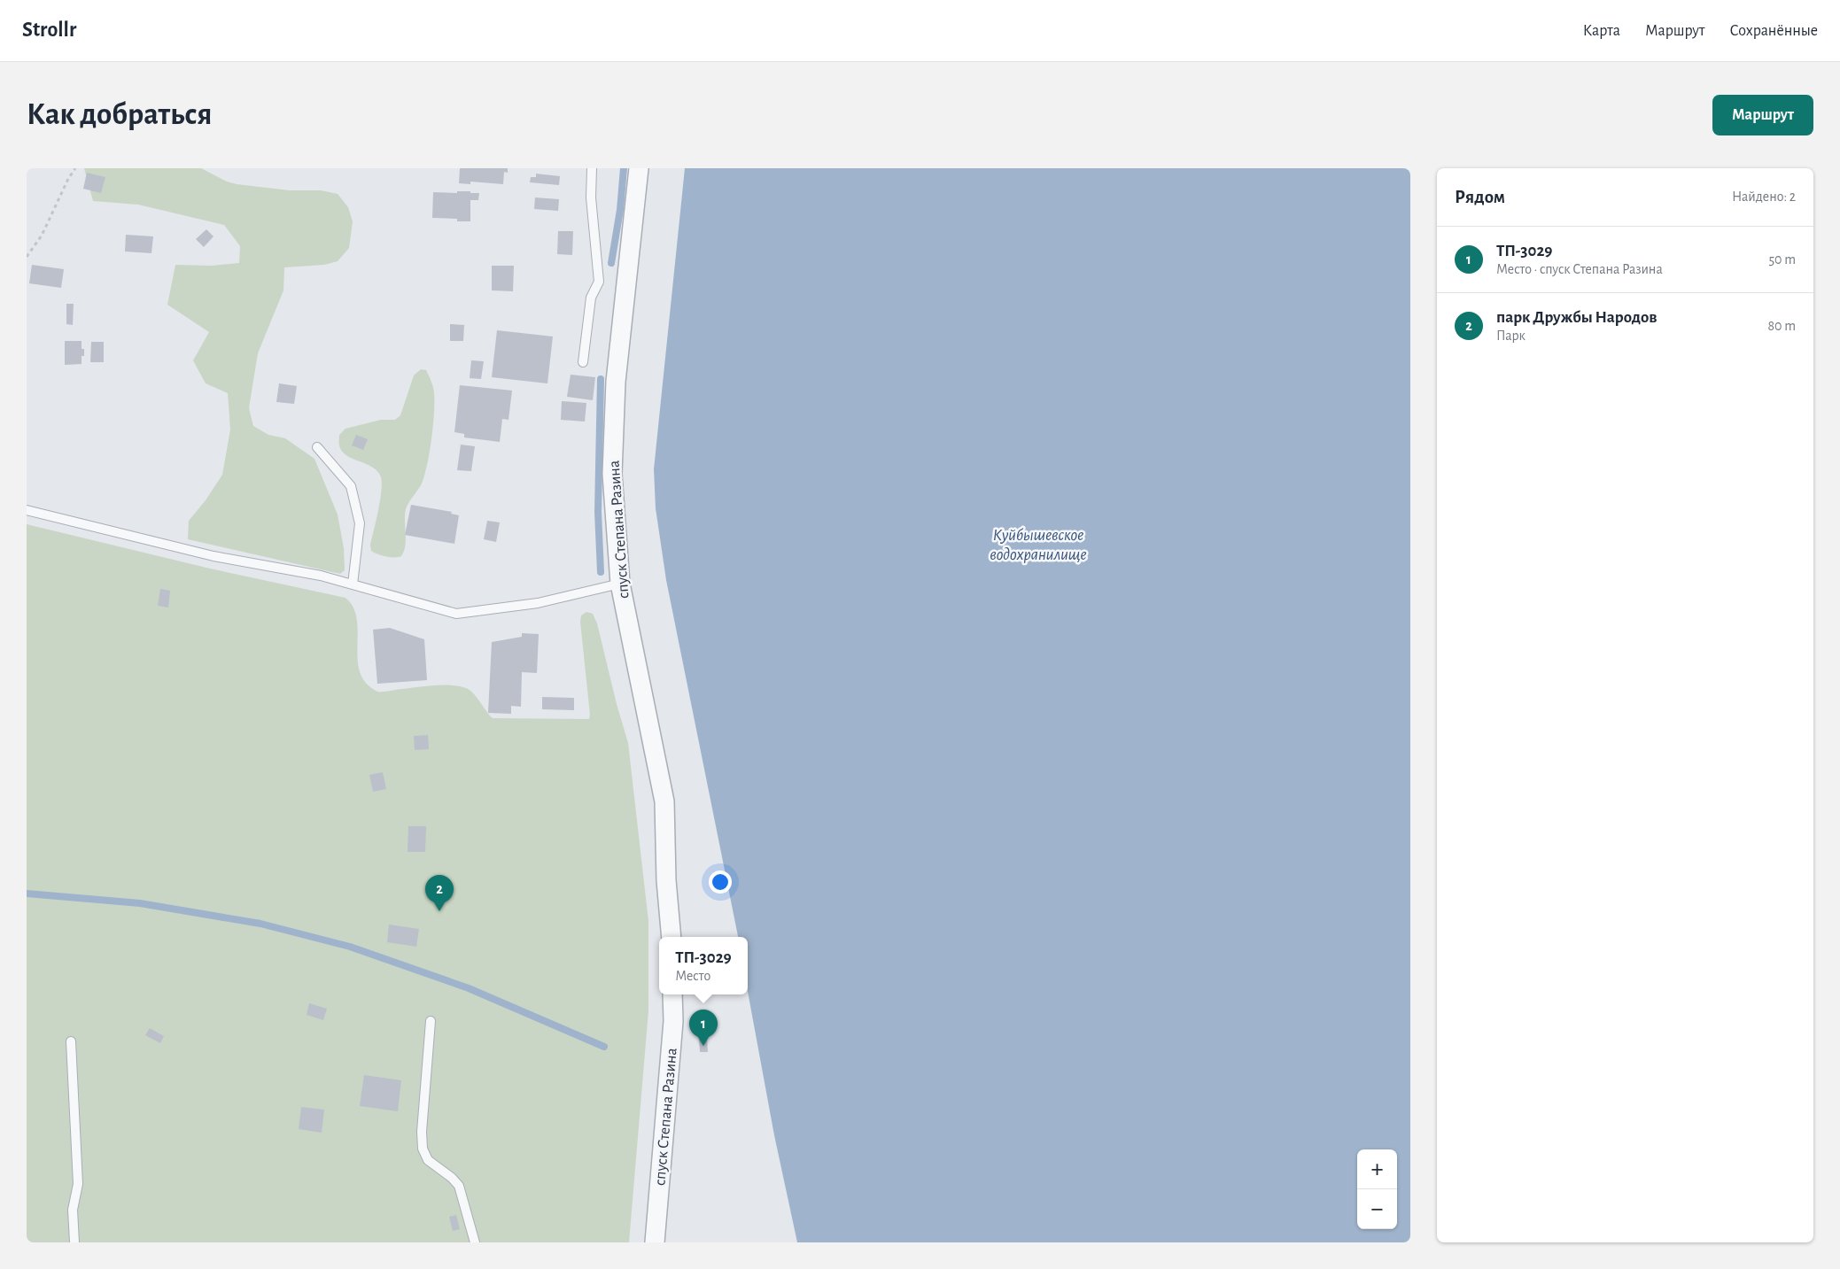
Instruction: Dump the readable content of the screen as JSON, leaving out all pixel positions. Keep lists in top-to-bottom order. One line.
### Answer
{"streets":{"street":["спуск Степана Разина"]},"water":["Куйбышевское водохранилище"],"page":{"header":"Strollr","nav":["Карта","Маршрут","Сохранённые"],"buttons":"Маршрут","title":"Как добраться","heading":["Рядом","Найдено: 2"],"list":[{"mark":"1","name":"ТП-3029","note":"Место · спуск Степана Разина","value":"50 m"},{"mark":"2","name":"парк Дружбы Народов","note":"Парк","value":"80 m"}],"pins":["2","1"],"popup":["ТП-3029","Место"],"map_buttons":["+","−"]}}
